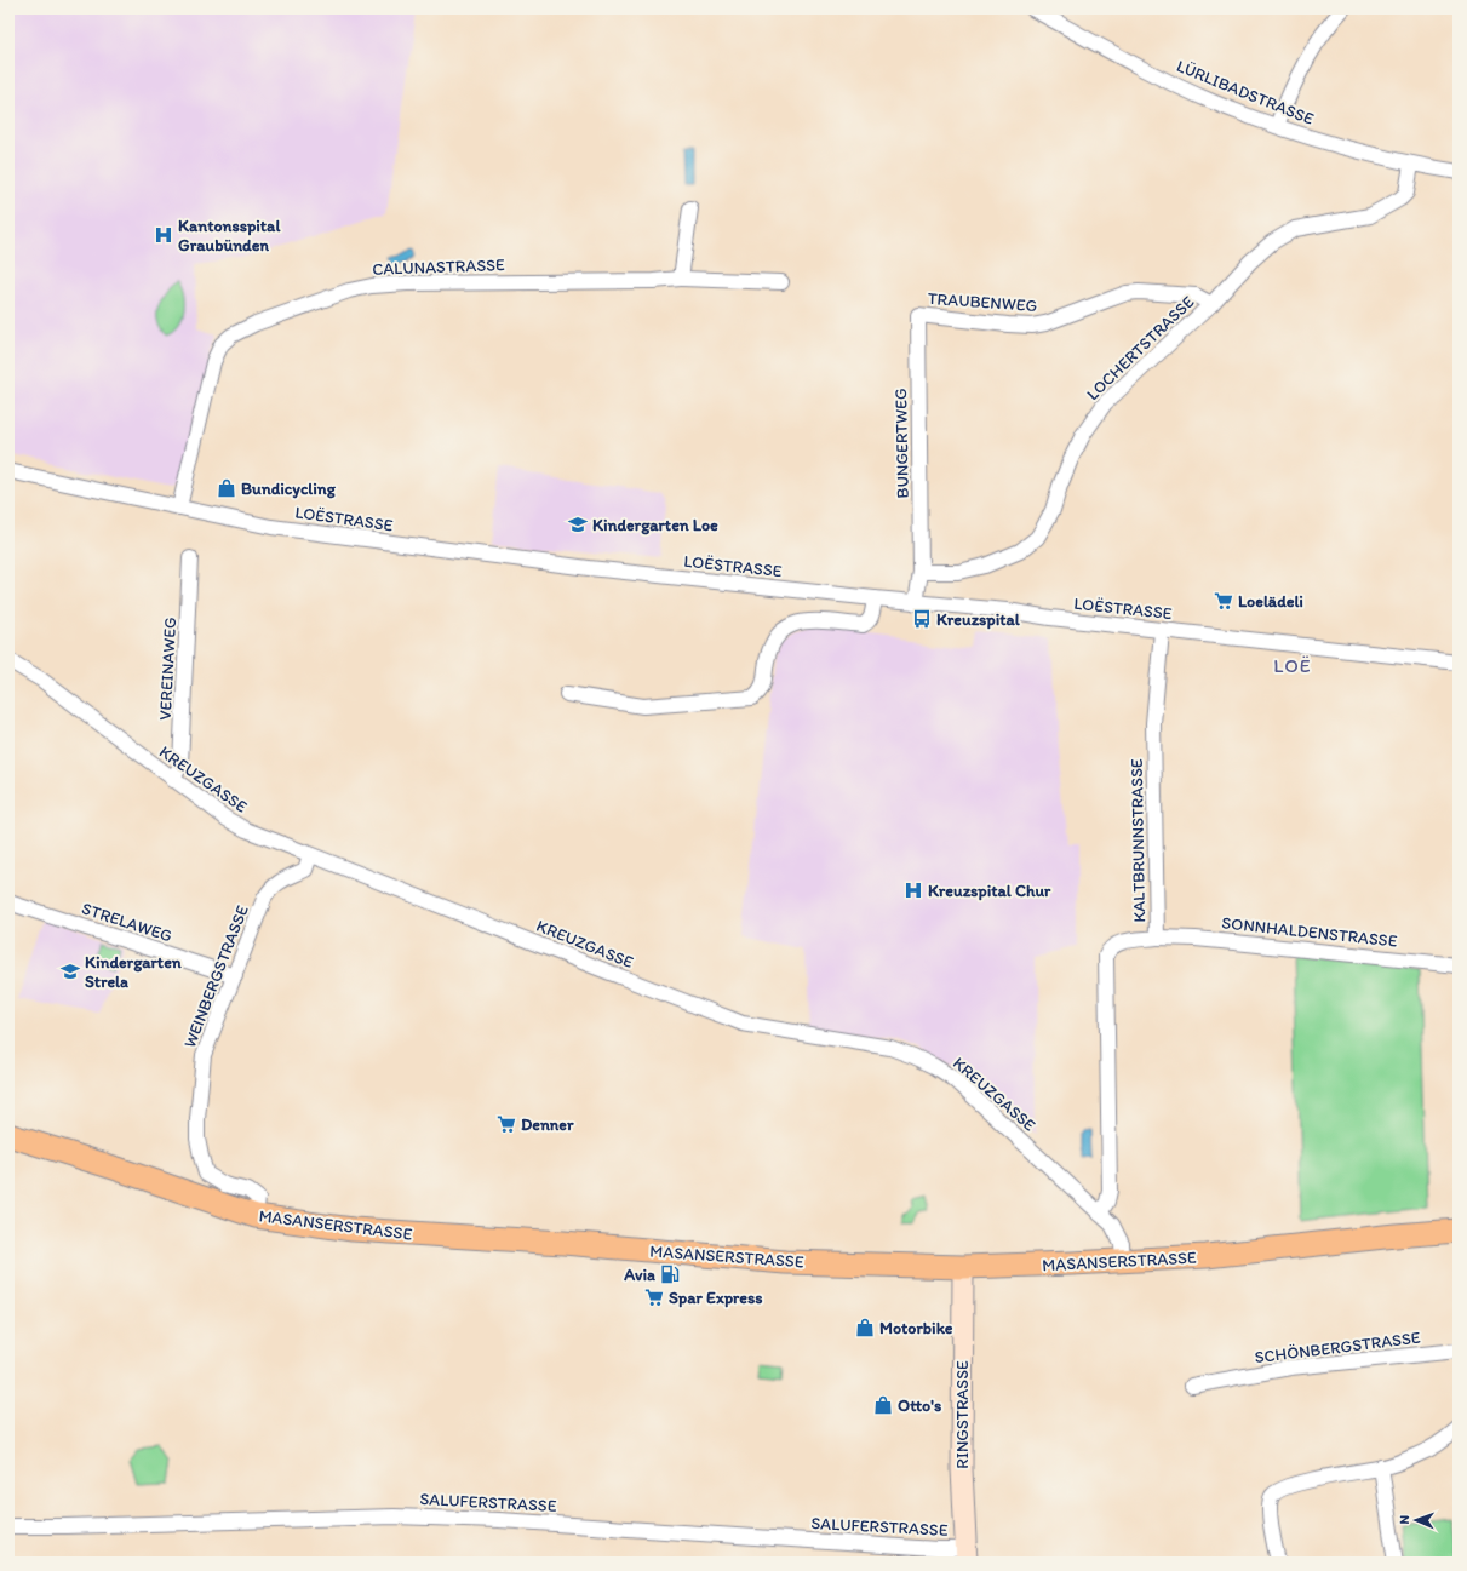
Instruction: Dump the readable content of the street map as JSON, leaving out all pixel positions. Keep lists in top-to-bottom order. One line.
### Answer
{"streets":{"main road":["MASANSERSTRASSE","RINGSTRASSE"],"street":["LÜRLIBADSTRASSE","CALUNASTRASSE","TRAUBENWEG","LOCHERTSTRASSE","BUNGERTWEG","LOËSTRASSE","VEREINAWEG","KREUZGASSE","KALTBRUNNSTRASSE","STRELAWEG","SONNHALDENSTRASSE","WEINBERGSTRASSE","SCHÖNBERGSTRASSE","SALUFERSTRASSE"]},"crossings":[["LÜRLIBADSTRASSE","LOCHERTSTRASSE"],["CALUNASTRASSE","LOËSTRASSE"],["TRAUBENWEG","LOCHERTSTRASSE"],["TRAUBENWEG","BUNGERTWEG"],["LOCHERTSTRASSE","BUNGERTWEG"],["LOËSTRASSE","KALTBRUNNSTRASSE"],["VEREINAWEG","KREUZGASSE"],["KREUZGASSE","KALTBRUNNSTRASSE"],["KREUZGASSE","WEINBERGSTRASSE"],["KREUZGASSE","MASANSERSTRASSE"],["KALTBRUNNSTRASSE","SONNHALDENSTRASSE"],["STRELAWEG","WEINBERGSTRASSE"],["WEINBERGSTRASSE","MASANSERSTRASSE"],["MASANSERSTRASSE","RINGSTRASSE"],["RINGSTRASSE","SALUFERSTRASSE"]],"districts":["LOË"],"places":{"hospital":["Kantonsspital Graubünden","Kreuzspital Chur"],"shop":["Bundicycling","Motorbike","Otto's"],"school or university":["Kindergarten Loe","Kindergarten Strela"],"supermarket":["Loelädeli","Denner","Spar Express"],"bus stop":["Kreuzspital"],"fuel station":["Avia"]},"north":"left"}
